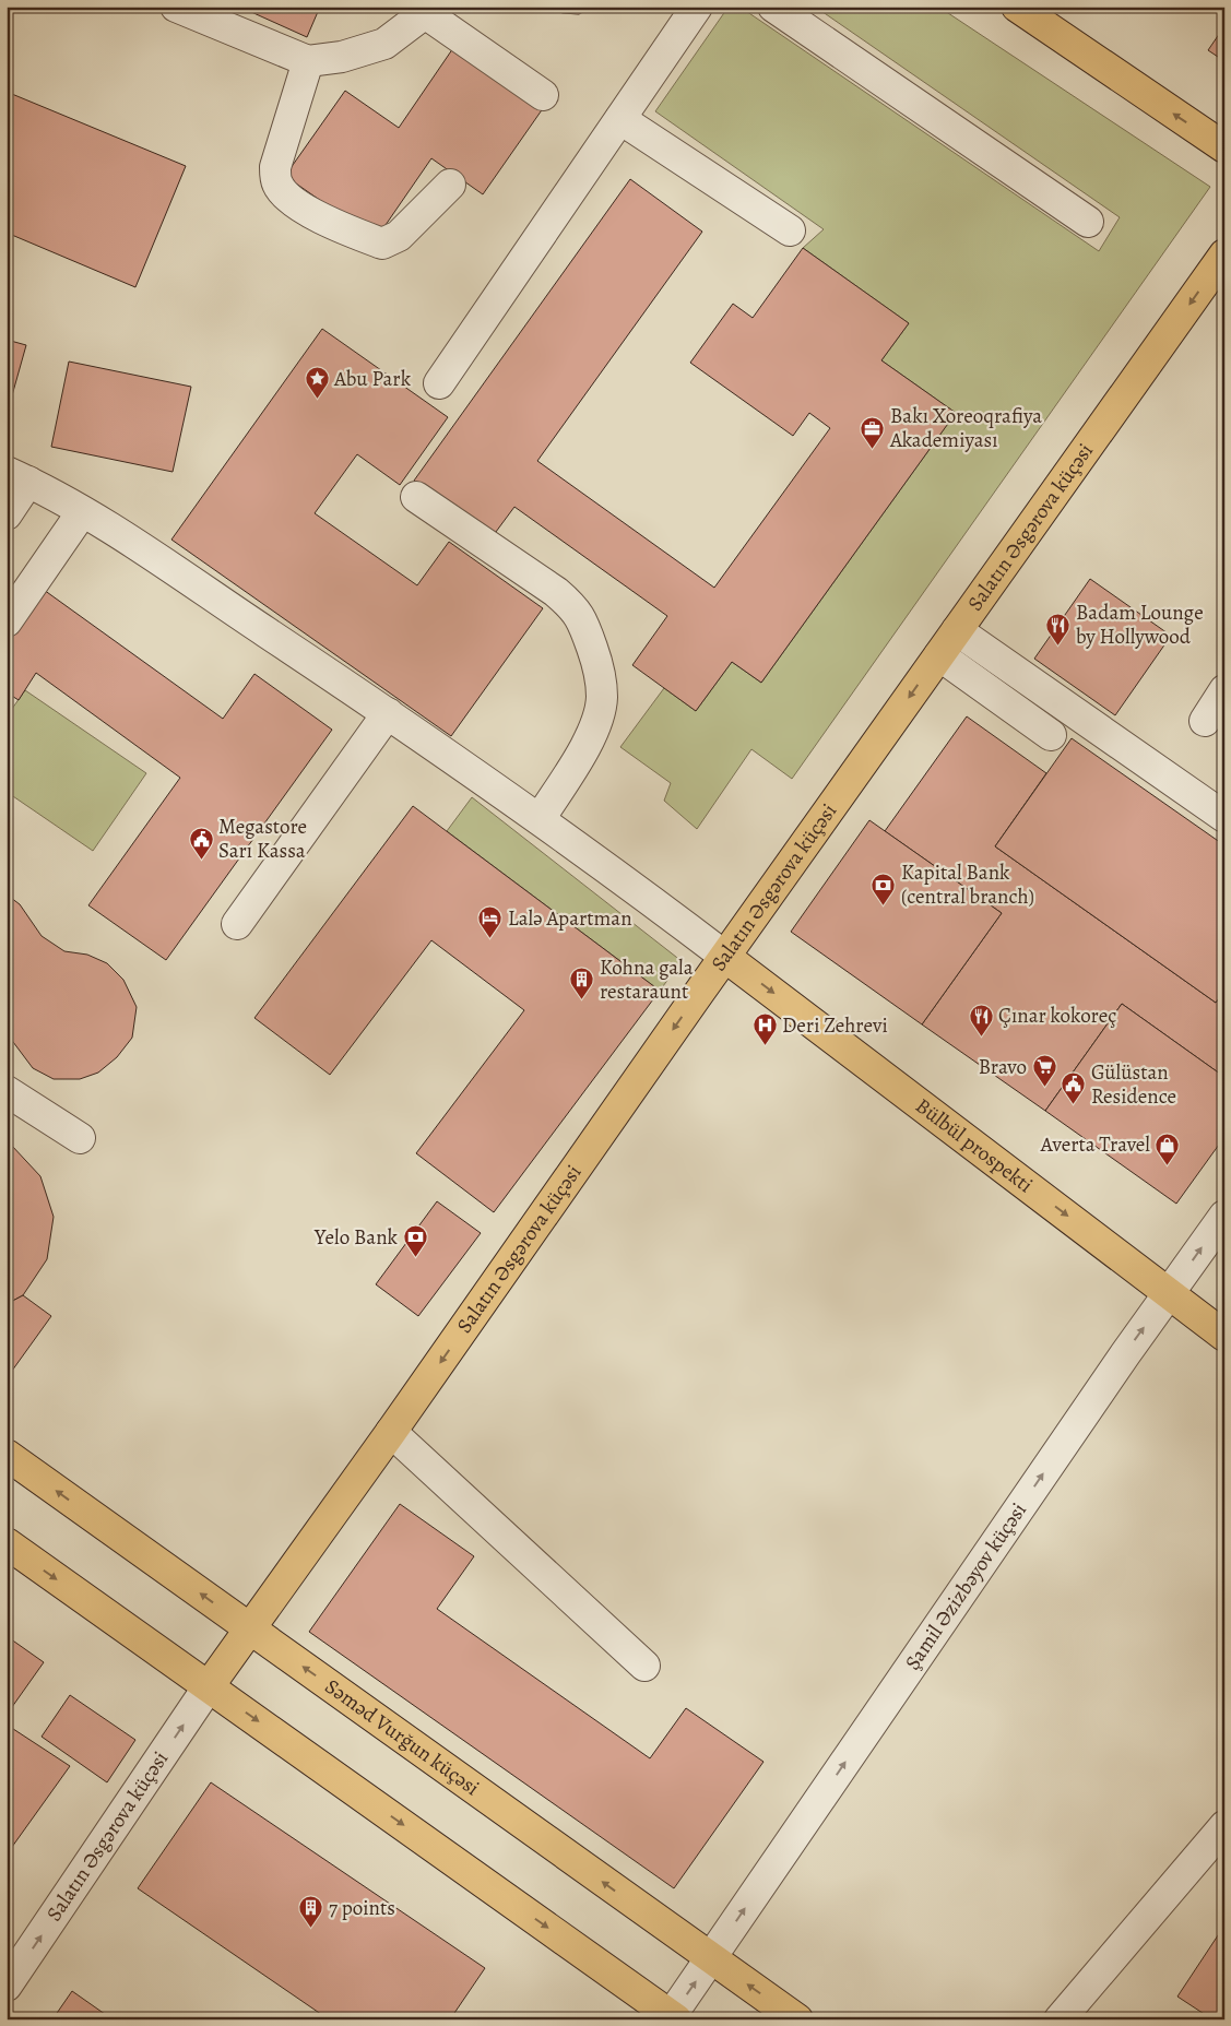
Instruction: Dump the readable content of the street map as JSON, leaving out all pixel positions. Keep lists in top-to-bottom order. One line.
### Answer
{"streets":{"main road":["Salatın Əsgərova küçəsi","Bülbül prospekti","Səməd Vurğun küçəsi"],"street":["Şamil Əzizbəyov küçəsi"]},"crossings":[["Salatın Əsgərova küçəsi","Bülbül prospekti"],["Salatın Əsgərova küçəsi","Səməd Vurğun küçəsi"],["Bülbül prospekti","Şamil Əzizbəyov küçəsi"],["Şamil Əzizbəyov küçəsi","Səməd Vurğun küçəsi"]],"one_way":["Bülbül prospekti","Şamil Əzizbəyov küçəsi"],"places":{"place":["Abu Park"],"office":["Bakı Xoreoqrafiya Akademiyası"],"restaurant":["Badam Lounge by Hollywood","Çınar kokoreç"],"public building":["Megastore Sarı Kassa","Gülüstan Residence"],"bank":["Kapital Bank (central branch)","Yelo Bank"],"hotel":["Lalә Apartman"],"building":["Kohna gala restaraunt","7 points"],"hospital":["Deri Zehrevi"],"supermarket":["Bravo"],"shop":["Averta Travel"]}}
